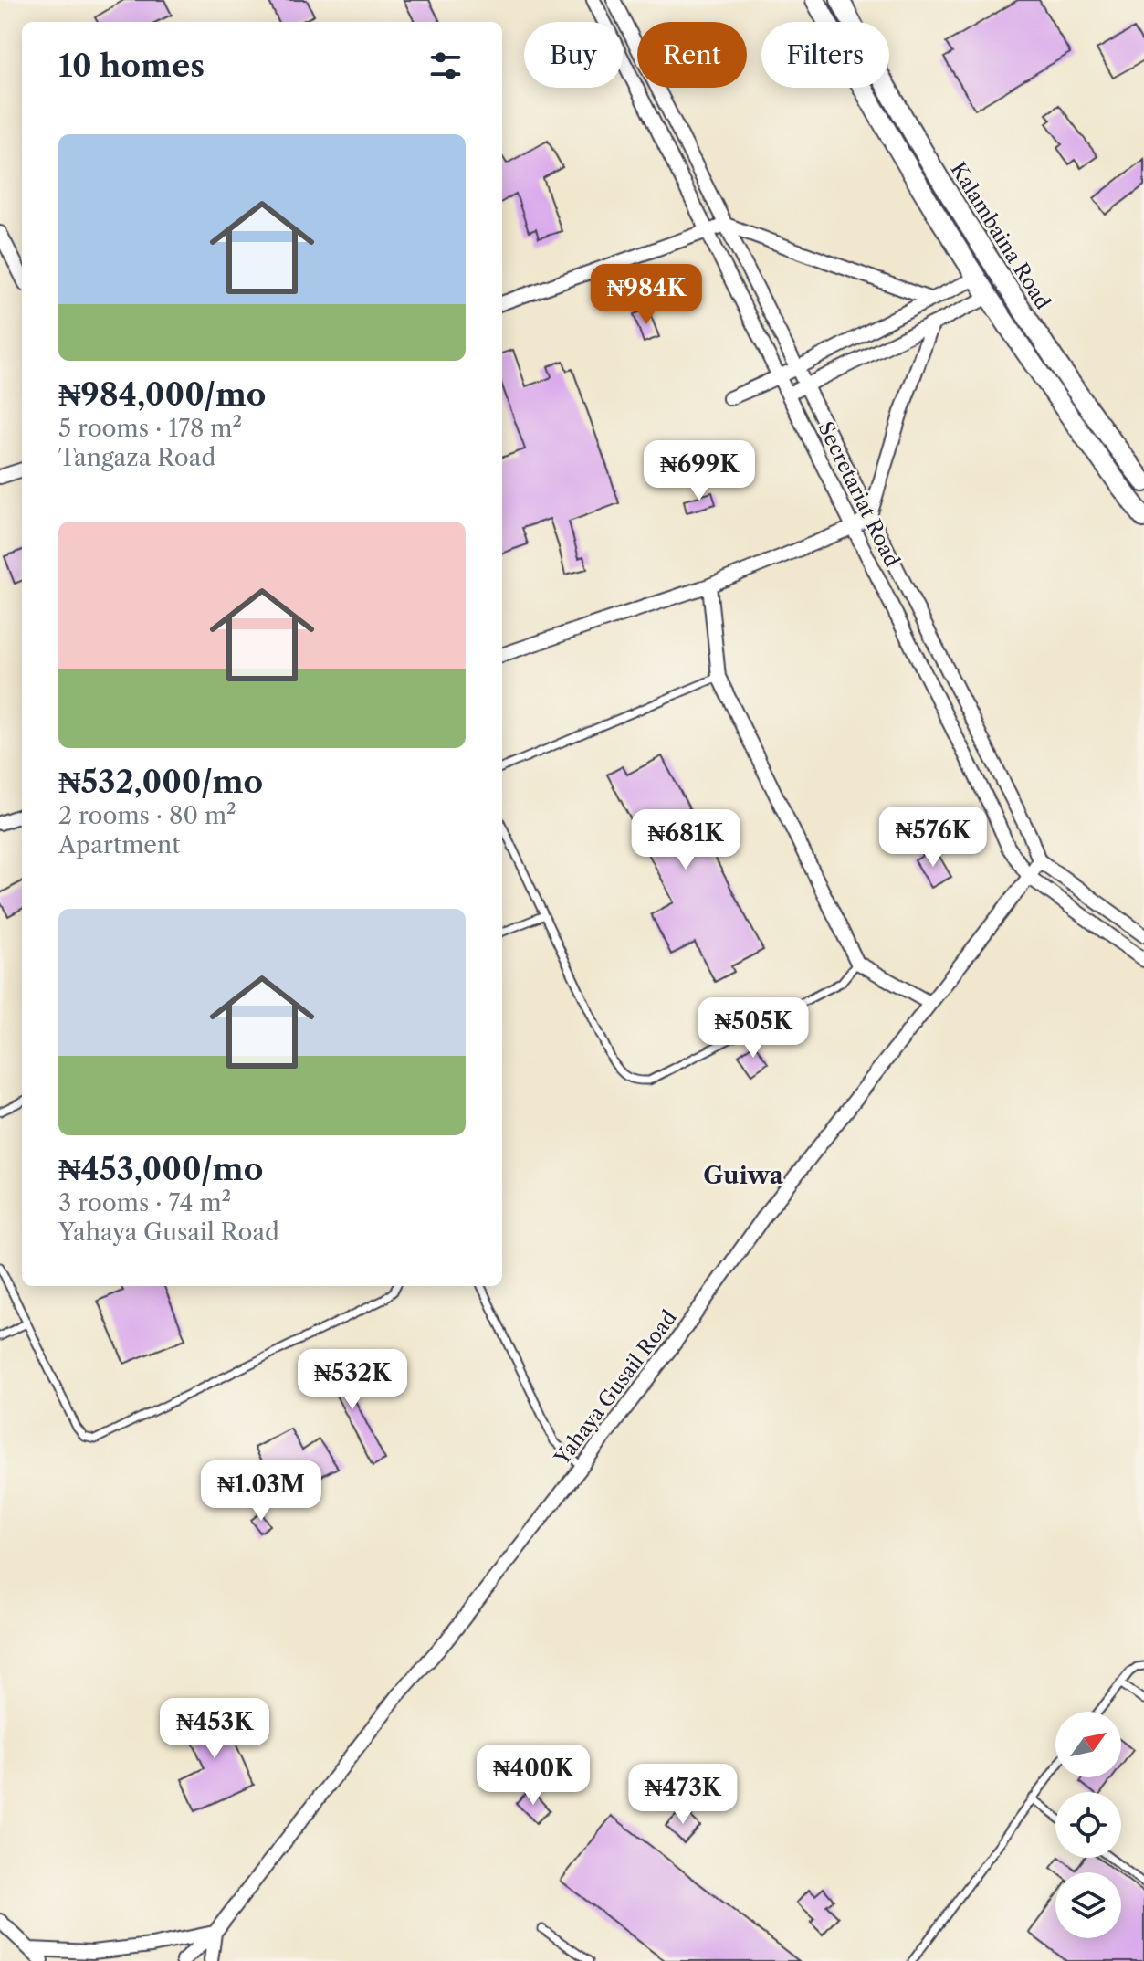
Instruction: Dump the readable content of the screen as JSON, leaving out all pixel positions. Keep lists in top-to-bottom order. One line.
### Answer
{"streets":{"main road":["Kalambaina Road"],"street":["Secretariat Road","Yahaya Gusail Road"]},"crossings":[["Secretariat Road","Yahaya Gusail Road"]],"districts":["Guiwa"],"north":"top right","page":{"chip":["Buy","Rent","Filters"],"heading":"10 homes","list":[{"name":"₦984,000/mo","note":"5 rooms · 178 m² · Tangaza Road"},{"name":"₦532,000/mo","note":"2 rooms · 80 m² · Apartment"},{"name":"₦453,000/mo","note":"3 rooms · 74 m² · Yahaya Gusail Road"}],"price":["₦984K","₦699K","₦576K","₦681K","₦505K","₦532K","₦1.03M","₦453K","₦400K","₦473K"]}}
